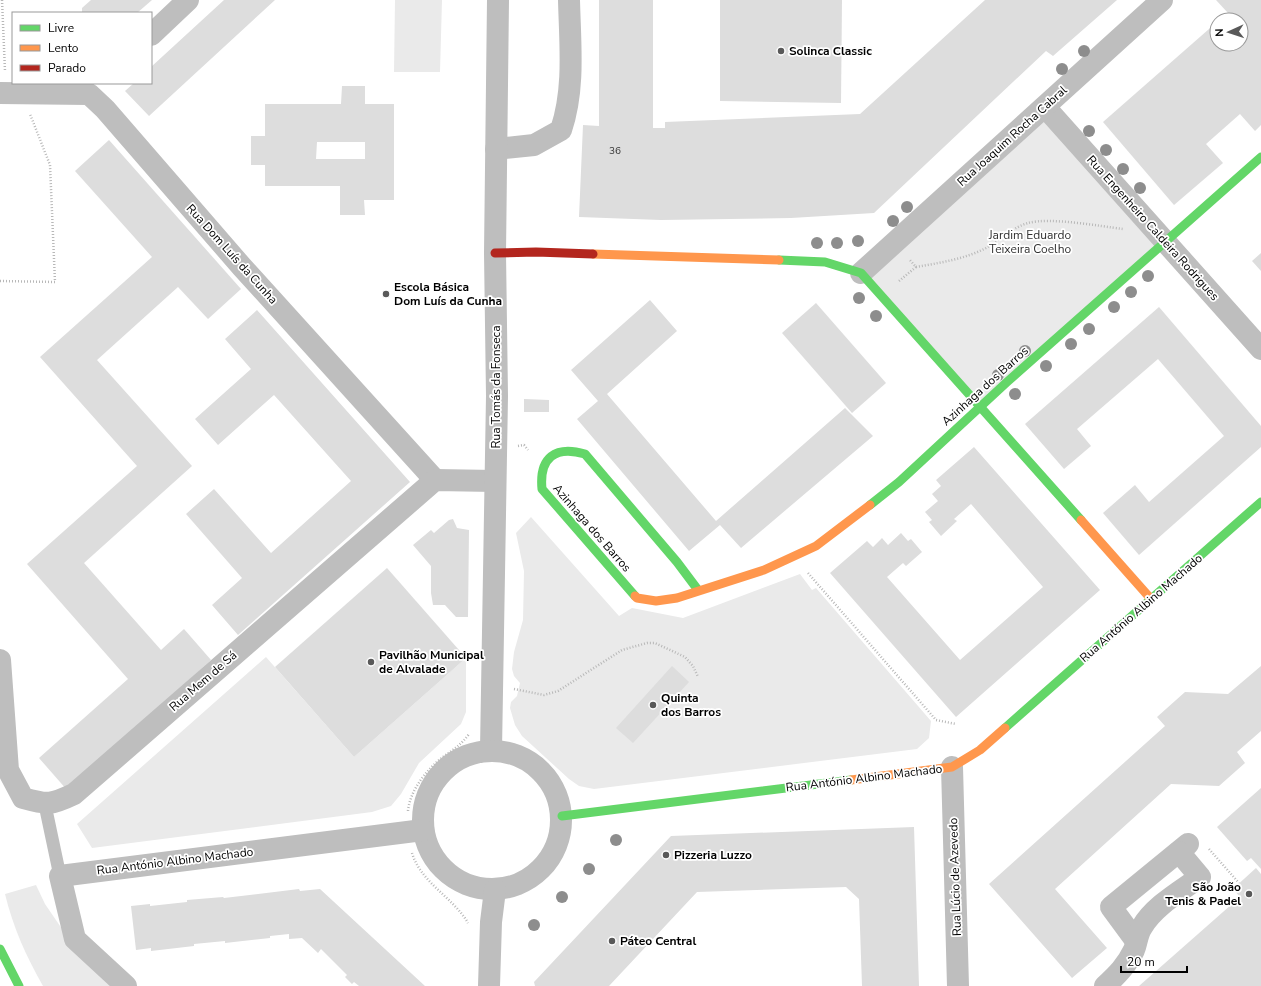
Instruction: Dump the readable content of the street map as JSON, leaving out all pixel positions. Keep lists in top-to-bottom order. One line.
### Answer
{"streets":{"main road":["Azinhaga dos Barros","Rua António Albino Machado"],"street":["Rua Joaquim Rocha Cabral","Rua Engenheiro Caldeira Rodrigues","Rua Dom Luís da Cunha","Rua Tomás da Fonseca","Rua Mem de Sá","Rua Lúcio de Azevedo"]},"crossings":[["Rua Joaquim Rocha Cabral","Rua Engenheiro Caldeira Rodrigues"],["Rua Engenheiro Caldeira Rodrigues","Azinhaga dos Barros"],["Rua Dom Luís da Cunha","Rua Mem de Sá"],["Rua Tomás da Fonseca","Rua António Albino Machado"],["Rua António Albino Machado","Rua Lúcio de Azevedo"]],"parks":["Jardim Eduardo Teixeira Coelho"],"places":["Solinca Classic","Escola Básica Dom Luís da Cunha","Pavilhão Municipal de Alvalade","Quinta dos Barros","Pizzeria Luzzo","São João Tenis & Padel","Páteo Central"],"house_numbers":["36"],"legend":["Livre","Lento","Parado"],"scale_bar":"20 m","north":"left"}
